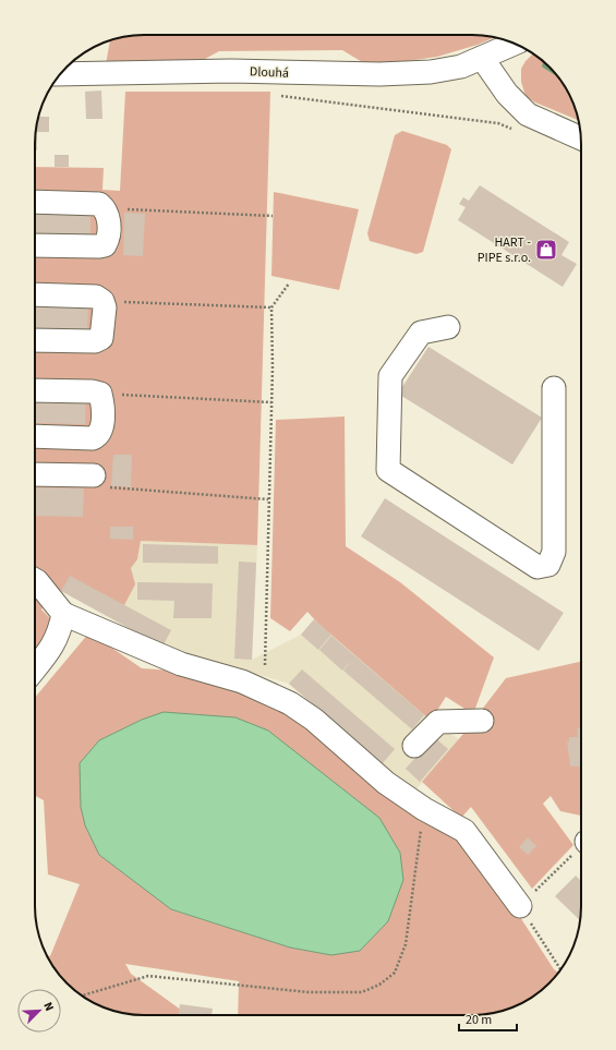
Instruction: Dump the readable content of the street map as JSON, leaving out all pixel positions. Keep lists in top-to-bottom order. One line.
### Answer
{"streets":{"street":["Dlouhá"]},"places":{"shop":["HART - PIPE s.r.o."]},"scale_bar":"20 m","north":"top right"}
